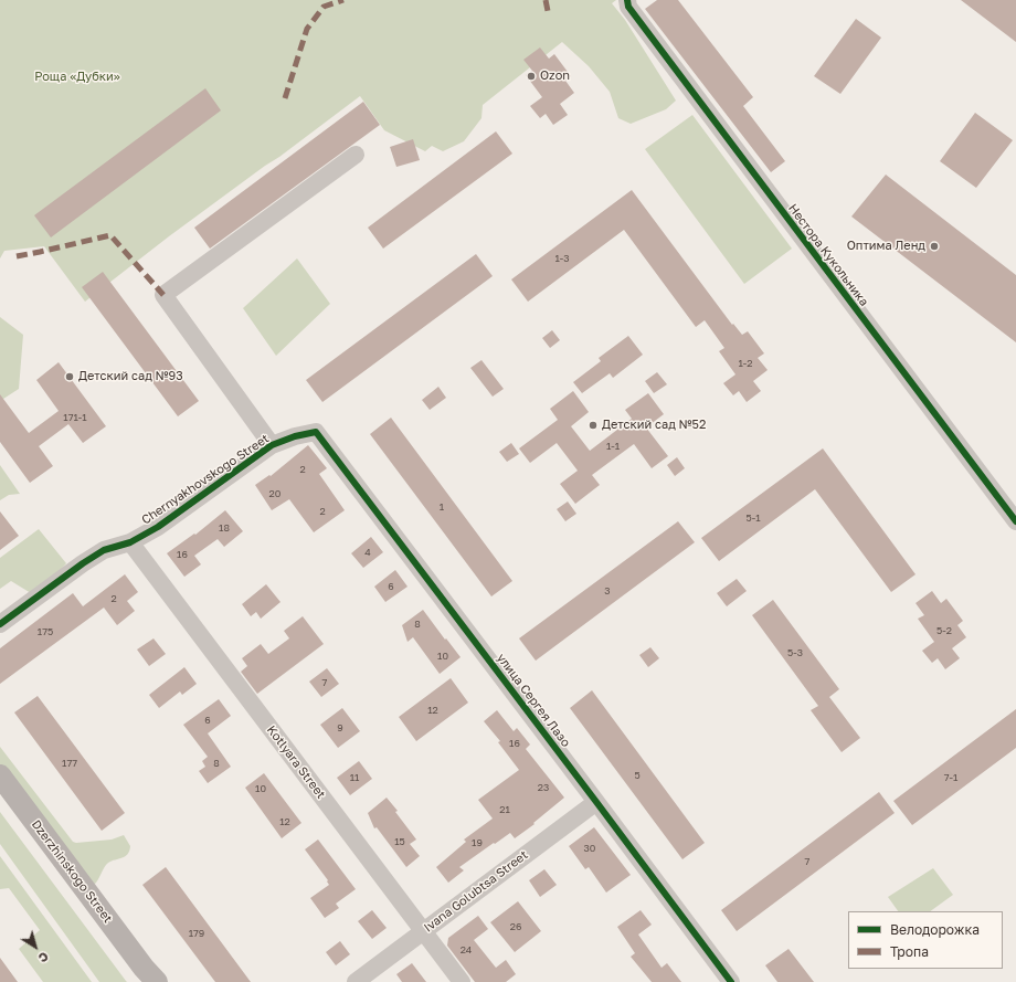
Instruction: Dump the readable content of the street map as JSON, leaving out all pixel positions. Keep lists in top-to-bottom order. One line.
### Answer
{"streets":{"main road":["Dzerzhinskogo Street"],"street":["Нестора Кукольника","Chernyakhovskogo Street","улица Сергея Лазо","Kotlyara Street","Ivana Golubtsa Street"]},"crossings":[["Chernyakhovskogo Street","улица Сергея Лазо"],["Chernyakhovskogo Street","Kotlyara Street"],["улица Сергея Лазо","Ivana Golubtsa Street"],["Kotlyara Street","Ivana Golubtsa Street"]],"parks":["Роща «Дубки»"],"places":["Ozon","Оптима Ленд","Детский сад №93","Детский сад №52"],"house_numbers":["1-3","1-2","171-1","1-1","2","20","1","2","5-1","18","4","16","6","3","2","8","5-2","175","5-3","10","7","12","6","9","16","177","8","5","11","7-1","23","10","21","12","15","19","30","7","26","179","24"],"legend":["Велодорожка","Тропа"],"north":"bottom right"}
